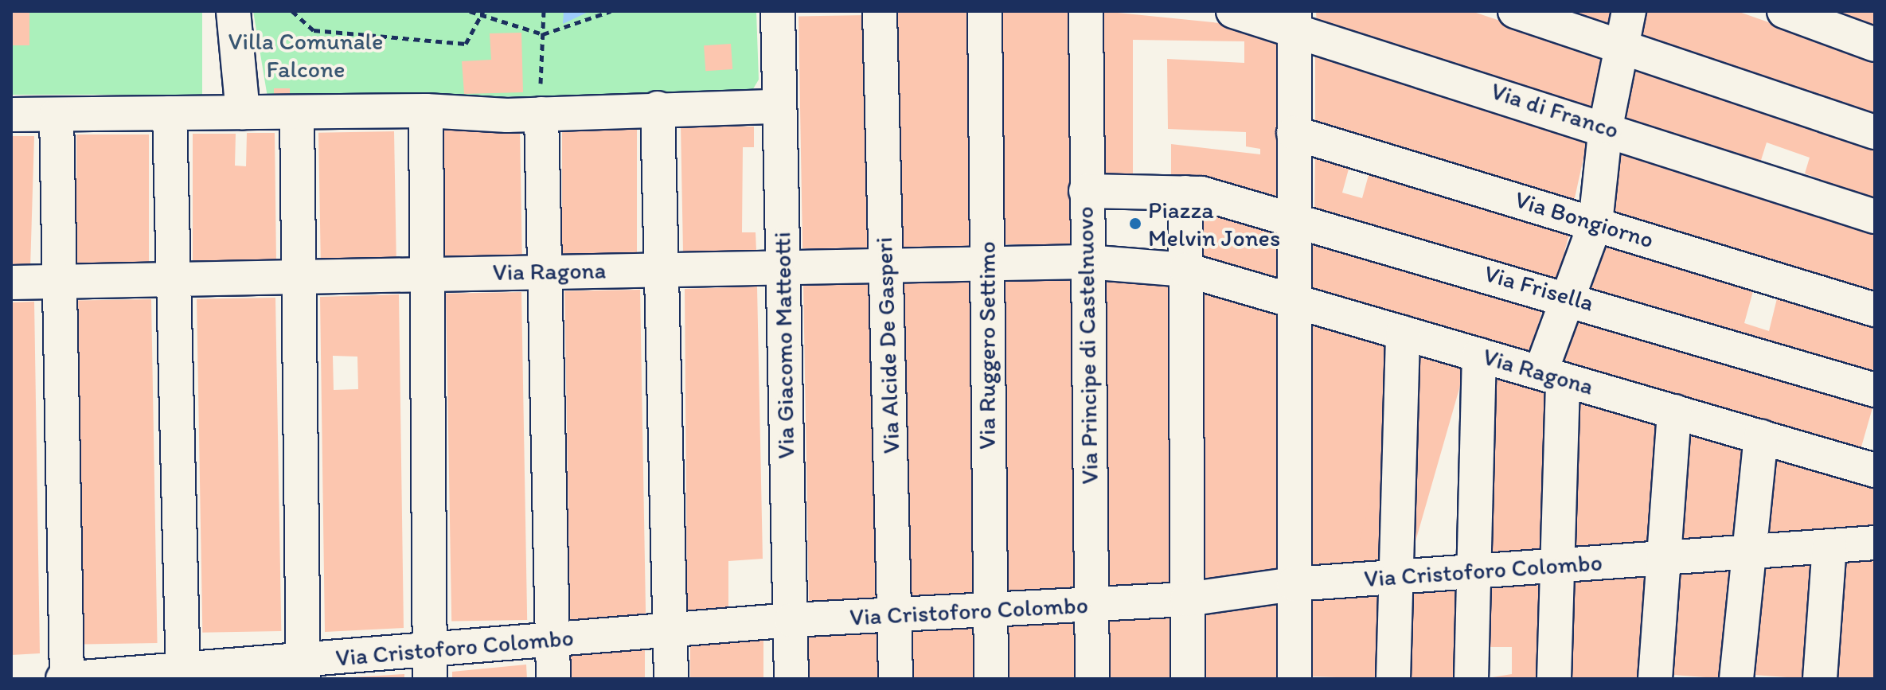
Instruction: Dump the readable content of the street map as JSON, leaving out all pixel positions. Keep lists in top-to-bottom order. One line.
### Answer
{"streets":{"street":["Via di Franco","Via Bongiorno","Via Ragona","Via Frisella","Via Giacomo Matteotti","Via Alcide De Gasperi","Via Ruggero Settimo","Via Principe di Castelnuovo","Via Cristoforo Colombo"]},"crossings":[["Via Ragona","Via Giacomo Matteotti"],["Via Ragona","Via Alcide De Gasperi"],["Via Ragona","Via Ruggero Settimo"],["Via Ragona","Via Principe di Castelnuovo"],["Via Frisella","Via Principe di Castelnuovo"],["Via Giacomo Matteotti","Via Cristoforo Colombo"],["Via Alcide De Gasperi","Via Cristoforo Colombo"],["Via Ruggero Settimo","Via Cristoforo Colombo"],["Via Principe di Castelnuovo","Via Cristoforo Colombo"]],"parks":["Villa Comunale Falcone"],"places":["Piazza Melvin Jones"]}
